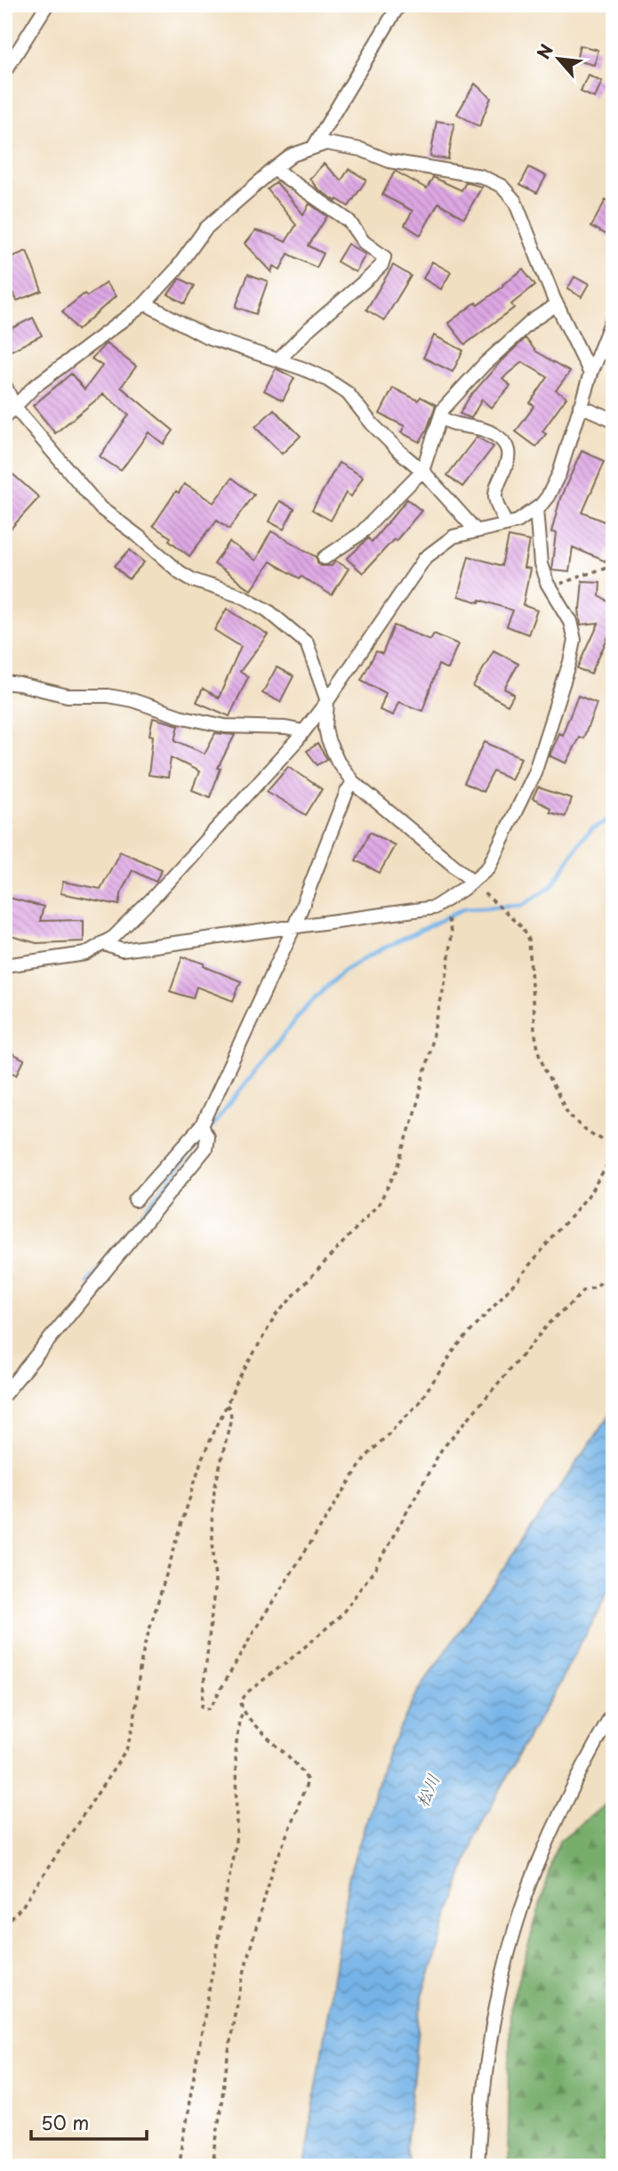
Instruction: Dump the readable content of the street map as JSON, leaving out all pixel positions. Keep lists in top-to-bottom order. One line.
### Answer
{"water":["松川"],"scale_bar":"50 m","north":"top left"}
